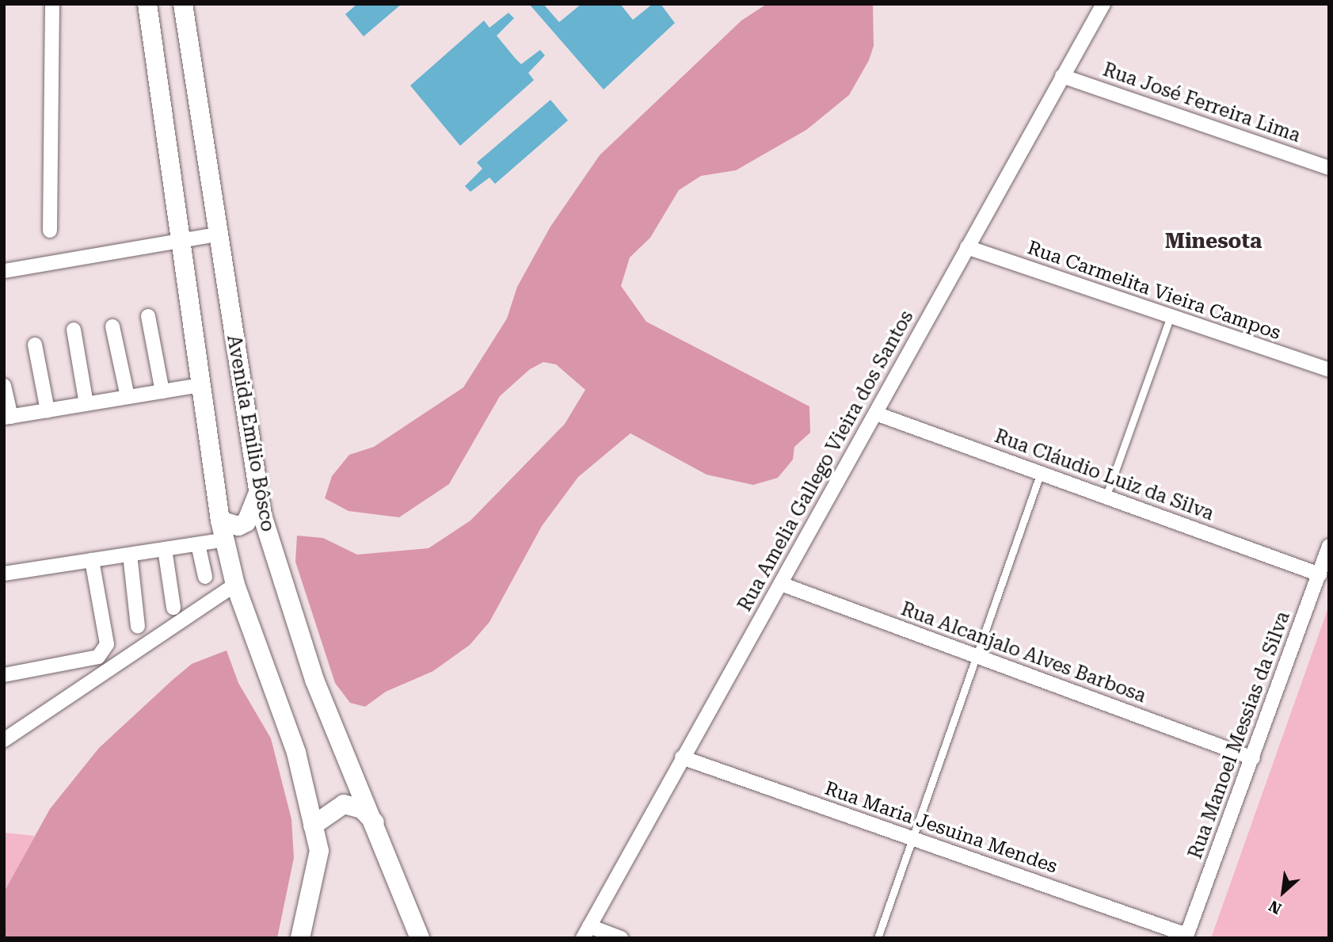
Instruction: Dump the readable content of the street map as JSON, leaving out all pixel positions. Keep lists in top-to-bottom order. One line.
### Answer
{"streets":{"main road":["Avenida Emílio Bôsco"],"street":["Rua José Ferreira Lima","Rua Carmelita Vieira Campos","Rua Amelia Gallego Vieira dos Santos","Rua Cláudio Luiz da Silva","Rua Alcanjalo Alves Barbosa","Rua Manoel Messias da Silva","Rua Maria Jesuina Mendes"]},"crossings":[["Rua José Ferreira Lima","Rua Amelia Gallego Vieira dos Santos"],["Rua Carmelita Vieira Campos","Rua Amelia Gallego Vieira dos Santos"],["Rua Amelia Gallego Vieira dos Santos","Rua Cláudio Luiz da Silva"],["Rua Amelia Gallego Vieira dos Santos","Rua Alcanjalo Alves Barbosa"],["Rua Amelia Gallego Vieira dos Santos","Rua Maria Jesuina Mendes"],["Rua Cláudio Luiz da Silva","Rua Manoel Messias da Silva"],["Rua Alcanjalo Alves Barbosa","Rua Manoel Messias da Silva"],["Rua Manoel Messias da Silva","Rua Maria Jesuina Mendes"]],"districts":["Minesota"],"north":"bottom left"}
